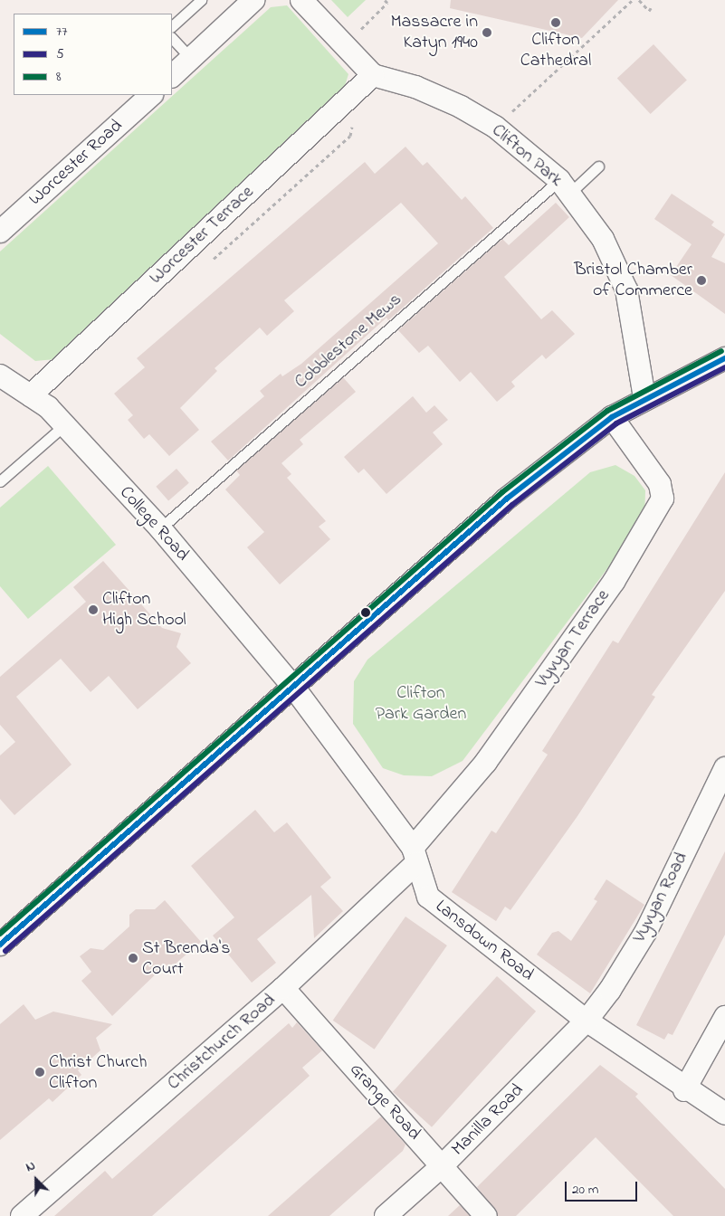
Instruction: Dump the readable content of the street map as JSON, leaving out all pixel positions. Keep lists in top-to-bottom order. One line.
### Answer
{"streets":{"street":["Clifton Park","Worcester Road","Worcester Terrace","College Road","Vyvyan Terrace","Vyvyan Road","Lansdown Road","Christchurch Road","Grange Road","Manilla Road"],"lane":["Cobblestone Mews"]},"crossings":[["Clifton Park","Worcester Terrace"],["Clifton Park","Cobblestone Mews"],["Worcester Terrace","College Road"],["Cobblestone Mews","College Road"],["College Road","Lansdown Road"],["Vyvyan Terrace","Lansdown Road"],["Vyvyan Terrace","Christchurch Road"],["Vyvyan Road","Lansdown Road"],["Vyvyan Road","Manilla Road"],["Lansdown Road","Christchurch Road"],["Lansdown Road","Manilla Road"],["Christchurch Road","Grange Road"],["Grange Road","Manilla Road"]],"parks":["Clifton Park Garden"],"places":["Clifton Cathedral","Massacre in Katyn 1940","Bristol Chamber of Commerce","Clifton High School","St Brenda's Court","Christ Church Clifton"],"lines":["transit line 8","transit line 77","transit line 5"],"legend":["77","5","8"],"scale_bar":"20 m","north":"top left"}
